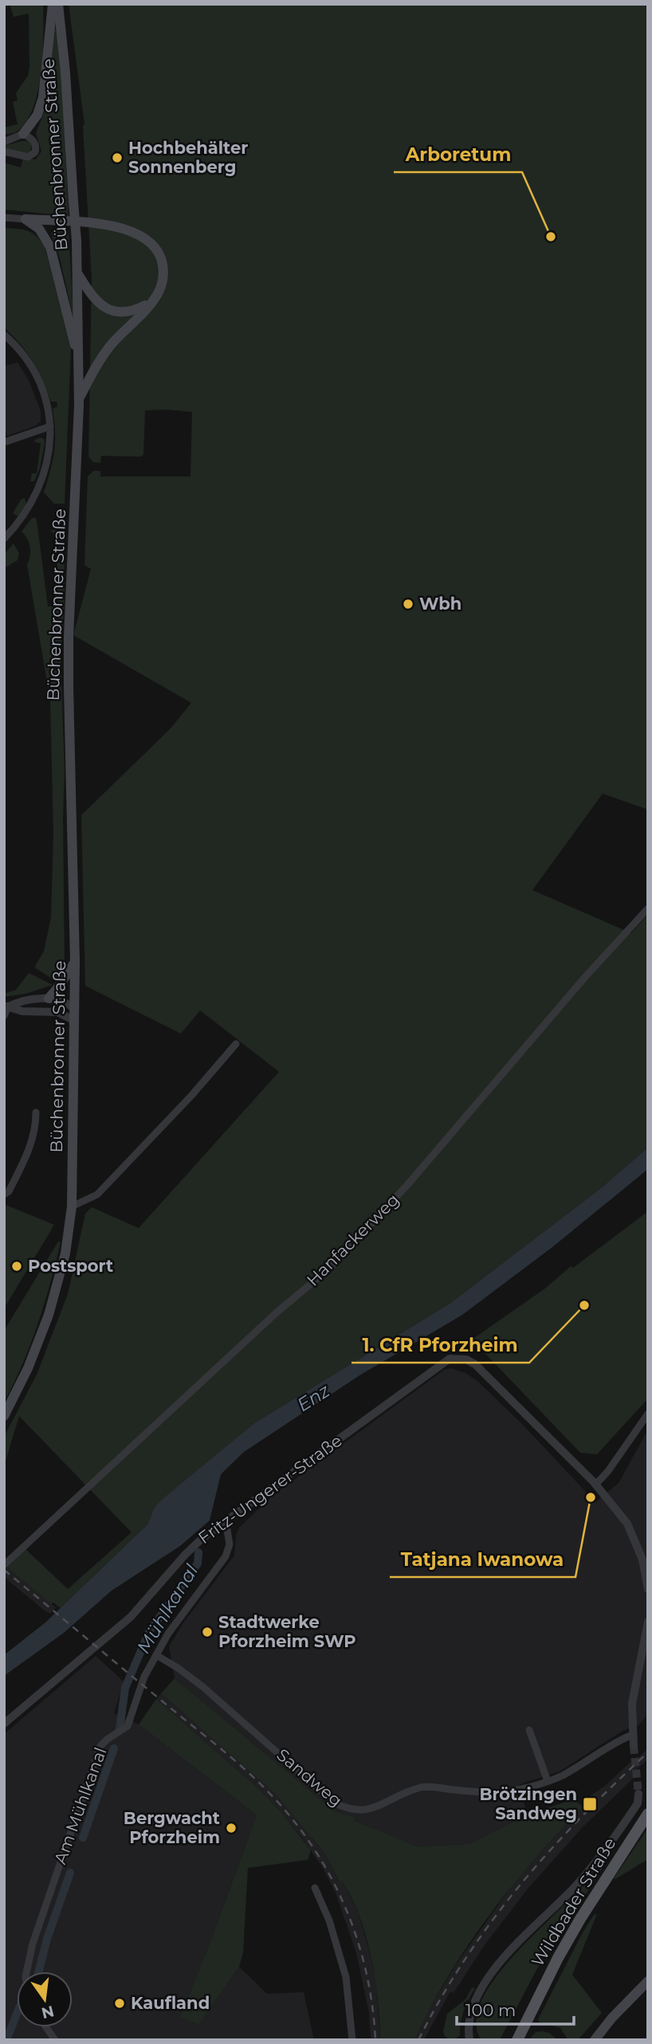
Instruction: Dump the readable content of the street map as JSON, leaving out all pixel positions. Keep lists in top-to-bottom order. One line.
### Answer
{"streets":{"main road":["Büchenbronner Straße","Wildbader Straße"],"street":["Hanfackerweg","Fritz-Ungerer-Straße","Sandweg","Am Mühlkanal"]},"crossings":[["Fritz-Ungerer-Straße","Am Mühlkanal"],["Sandweg","Am Mühlkanal"]],"water":["Enz","Mühlkanal"],"places":{"other":["Hochbehälter Sonnenberg","Arboretum","Wbh","Postsport","1. CfR Pforzheim","Tatjana Iwanowa","Stadtwerke Pforzheim SWP","Bergwacht Pforzheim","Kaufland"],"transit":["Brötzingen Sandweg"]},"scale_bar":"100 m","north":"bottom"}
